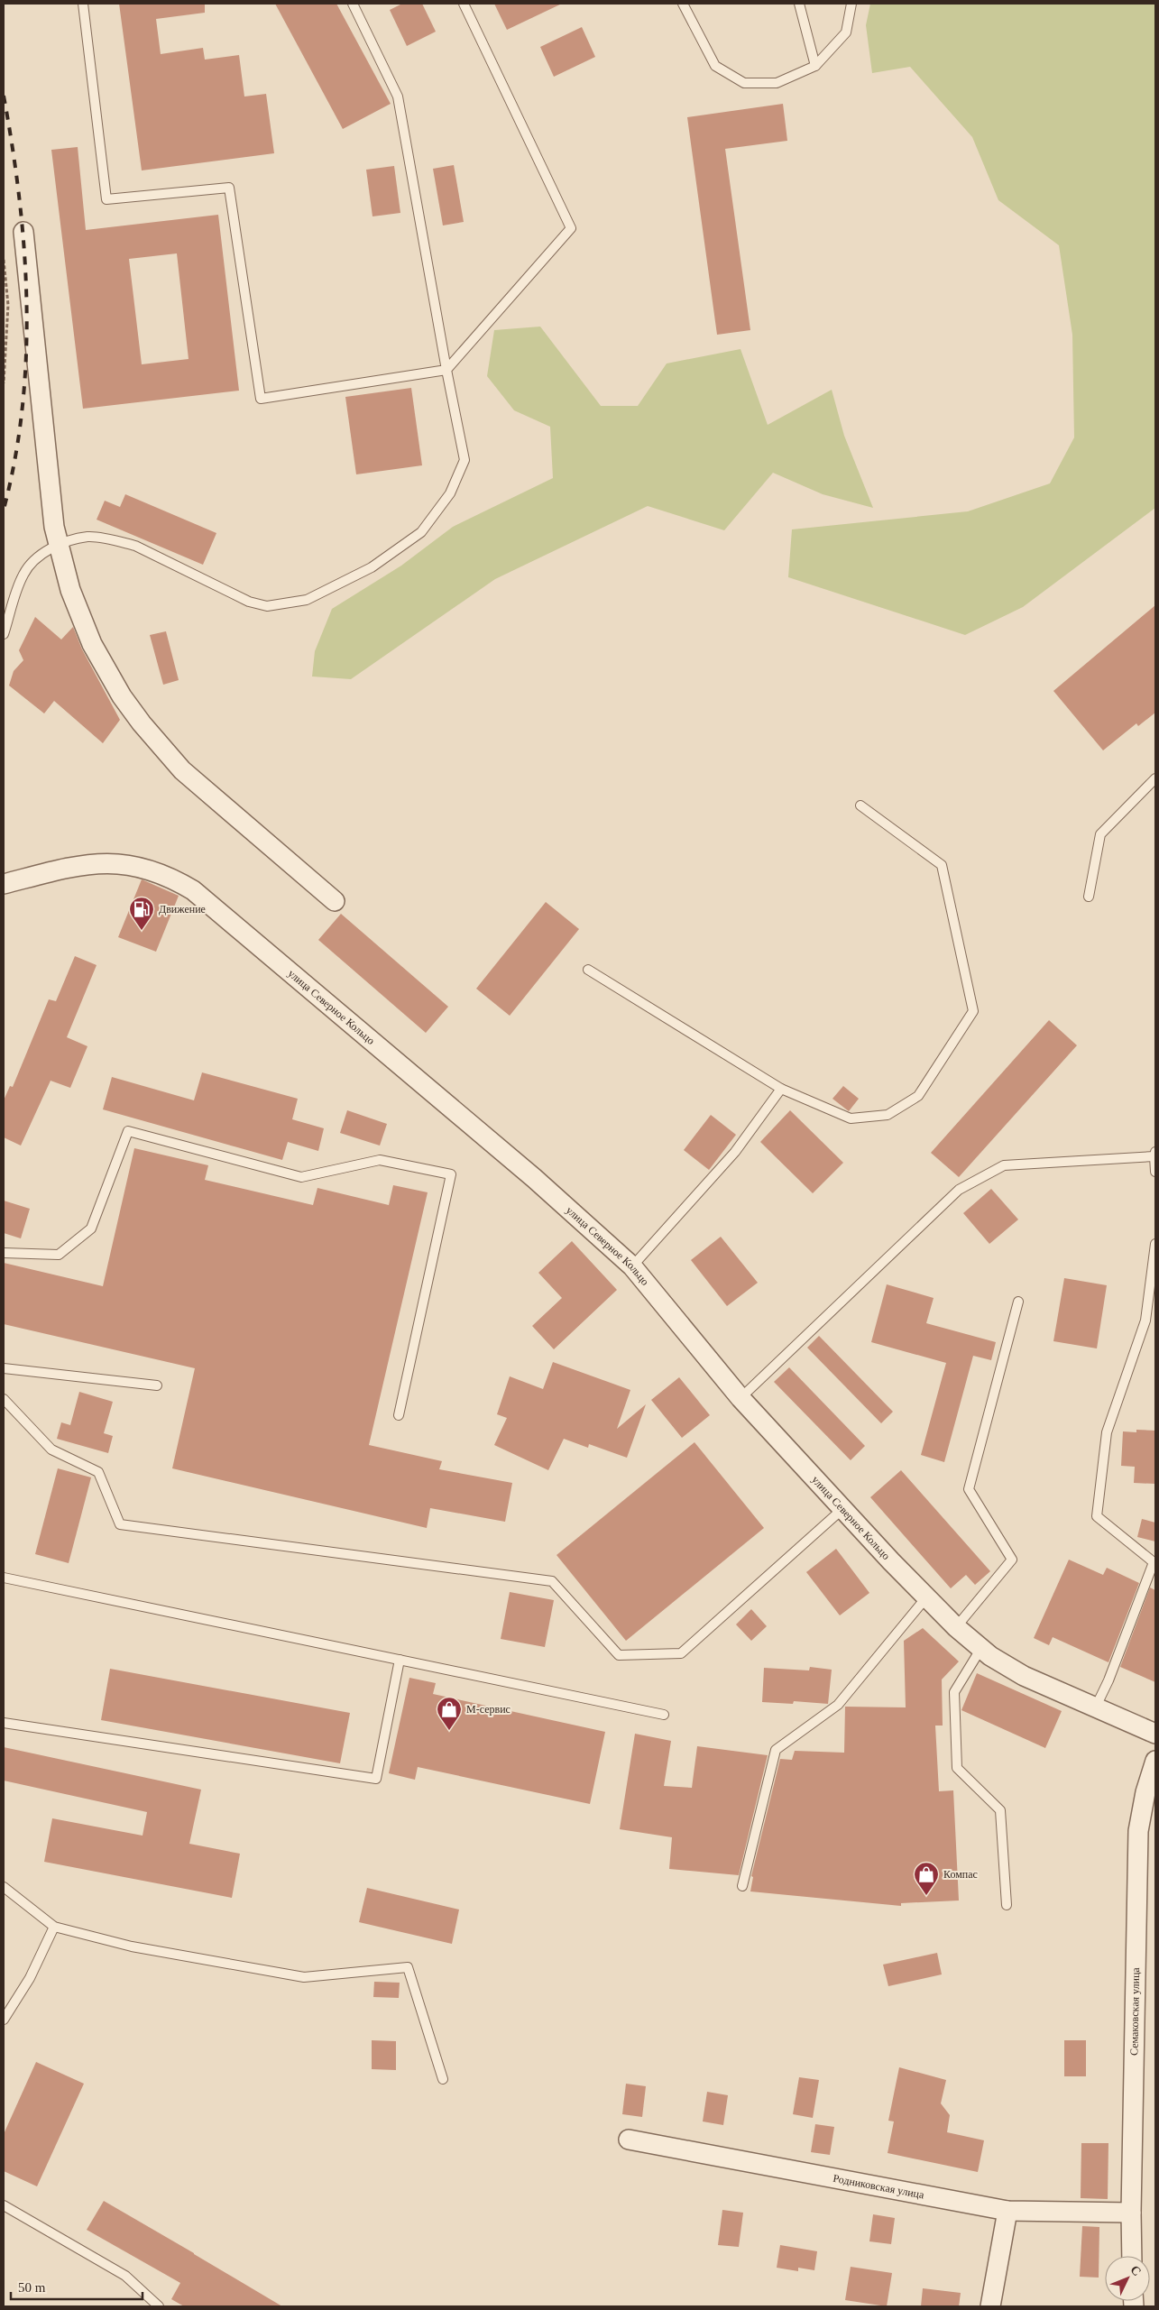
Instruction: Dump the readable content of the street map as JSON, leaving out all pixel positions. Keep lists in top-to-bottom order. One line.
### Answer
{"streets":{"street":["улица Северное Кольцо","Семаковская улица","Родниковская улица"]},"crossings":[["Семаковская улица","Родниковская улица"]],"places":{"fuel station":["Движение"],"shop":["М-сервис","Компас"]},"scale_bar":"50 m","north":"top right"}
